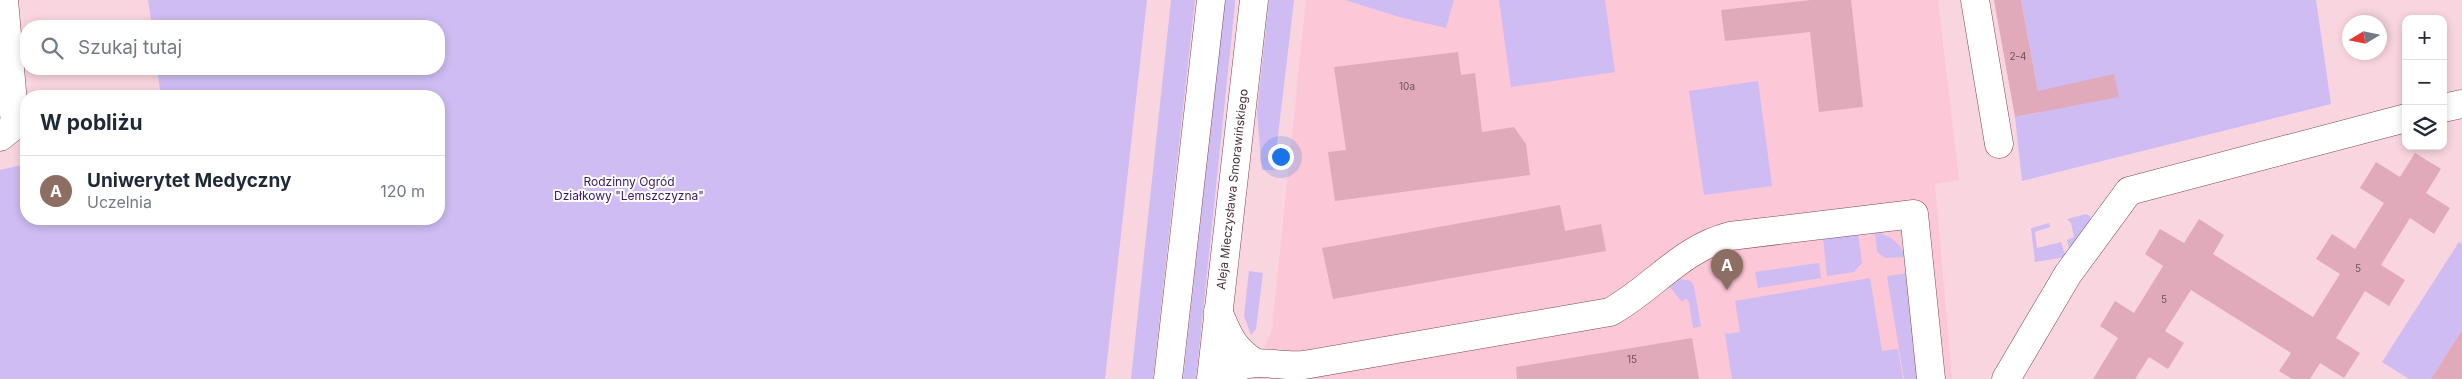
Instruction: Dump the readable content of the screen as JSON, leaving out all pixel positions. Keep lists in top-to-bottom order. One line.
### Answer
{"streets":{"main road":["Aleja Mieczysława Smorawińskiego"]},"parks":["Rodzinny Ogród Działkowy \"Lemszczyzna\""],"house_numbers":["2-4","10a","5","5","15"],"north":"left","page":{"map_buttons":["+","−"],"search":"Szukaj tutaj","heading":"W pobliżu","list":[{"mark":"A","name":"Uniwerytet Medyczny","note":"Uczelnia","value":"120 m"}],"pins":"A"}}
